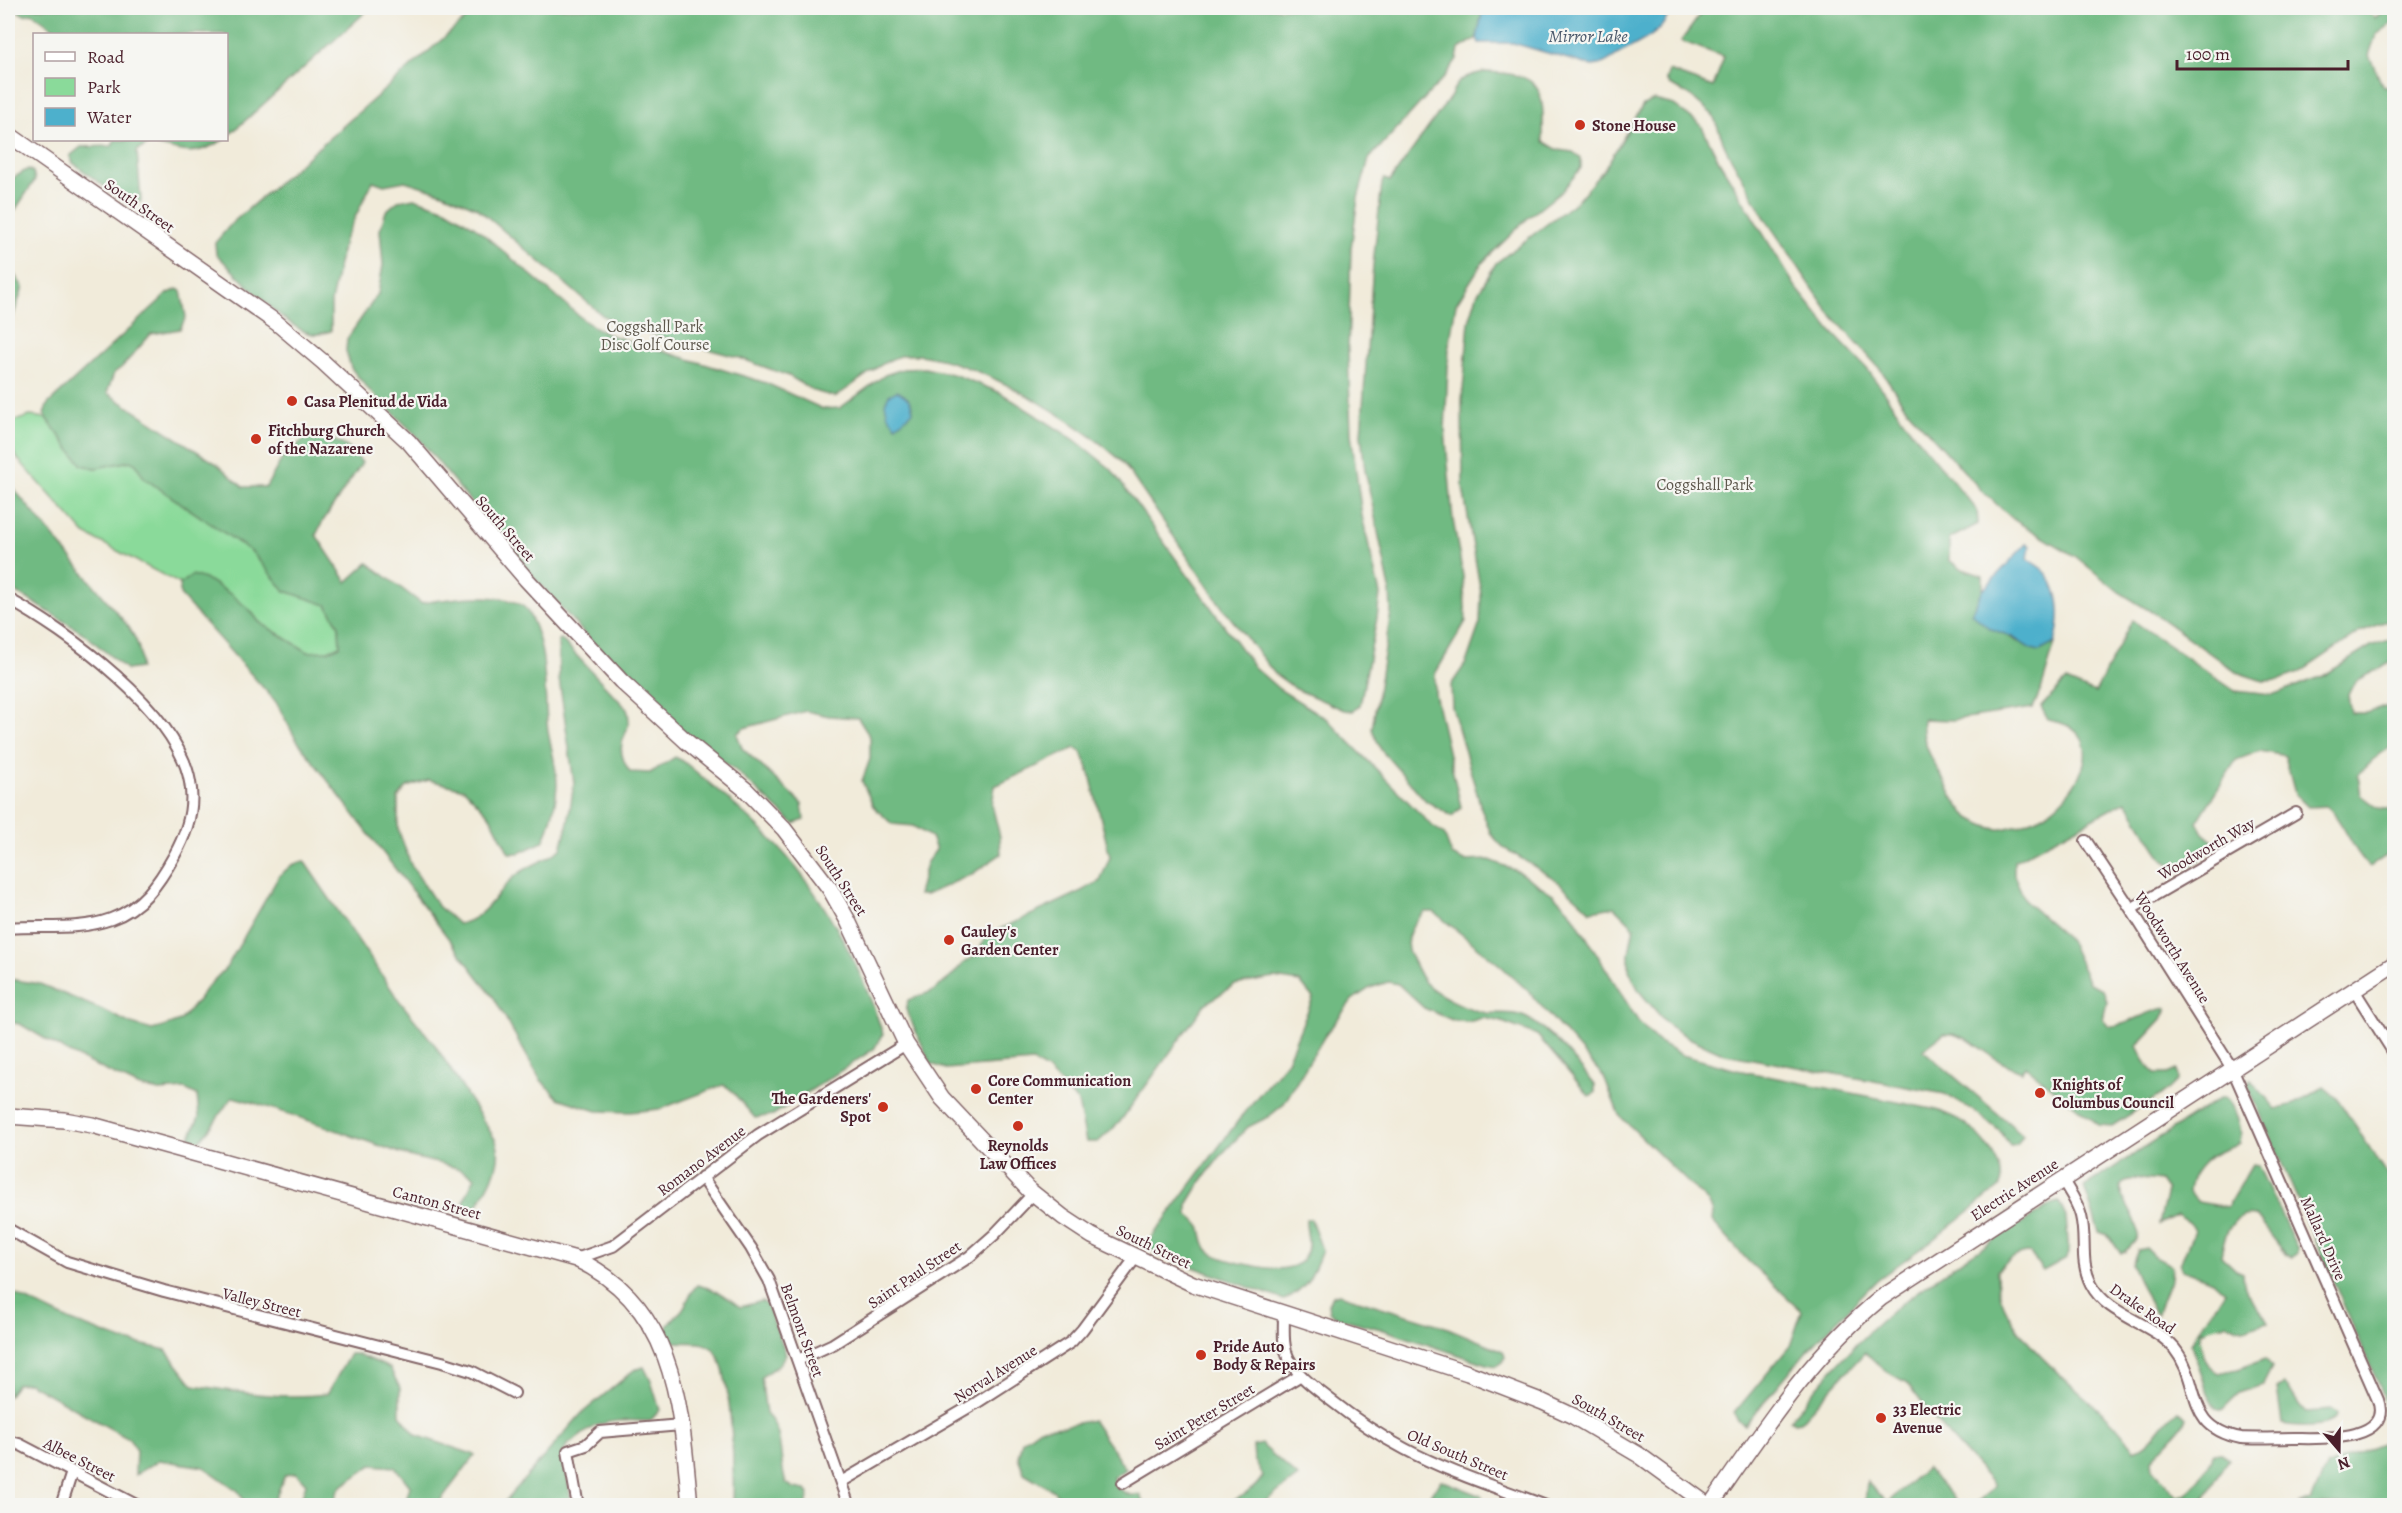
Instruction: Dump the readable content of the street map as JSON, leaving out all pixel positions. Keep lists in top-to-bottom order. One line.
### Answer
{"streets":{"main road":["South Street","Electric Avenue","Canton Street"],"street":["Woodworth Way","Woodworth Avenue","Romano Avenue","Mallard Drive","Saint Paul Street","Valley Street","Drake Road","Belmont Street","Norval Avenue","Saint Peter Street","Old South Street","Albee Street"]},"crossings":[["South Street","Romano Avenue"],["South Street","Electric Avenue"],["South Street","Saint Paul Street"],["South Street","Norval Avenue"],["South Street","Old South Street"],["Woodworth Way","Woodworth Avenue"],["Woodworth Avenue","Electric Avenue"],["Woodworth Avenue","Mallard Drive"],["Romano Avenue","Canton Street"],["Romano Avenue","Belmont Street"],["Electric Avenue","Mallard Drive"],["Electric Avenue","Drake Road"],["Mallard Drive","Drake Road"],["Saint Paul Street","Belmont Street"],["Belmont Street","Norval Avenue"],["Saint Peter Street","Old South Street"]],"water":["Mirror Lake"],"parks":["Coggshall Park Disc Golf Course","Coggshall Park"],"places":["Stone House","Casa Plenitud de Vida","Fitchburg Church of the Nazarene","Cauley's Garden Center","Core Communication Center","Knights of Columbus Council","The Gardeners' Spot","Reynolds Law Offices","Pride Auto Body & Repairs","33 Electric Avenue"],"legend":["Road","Park","Water"],"scale_bar":"100 m","north":"bottom"}
